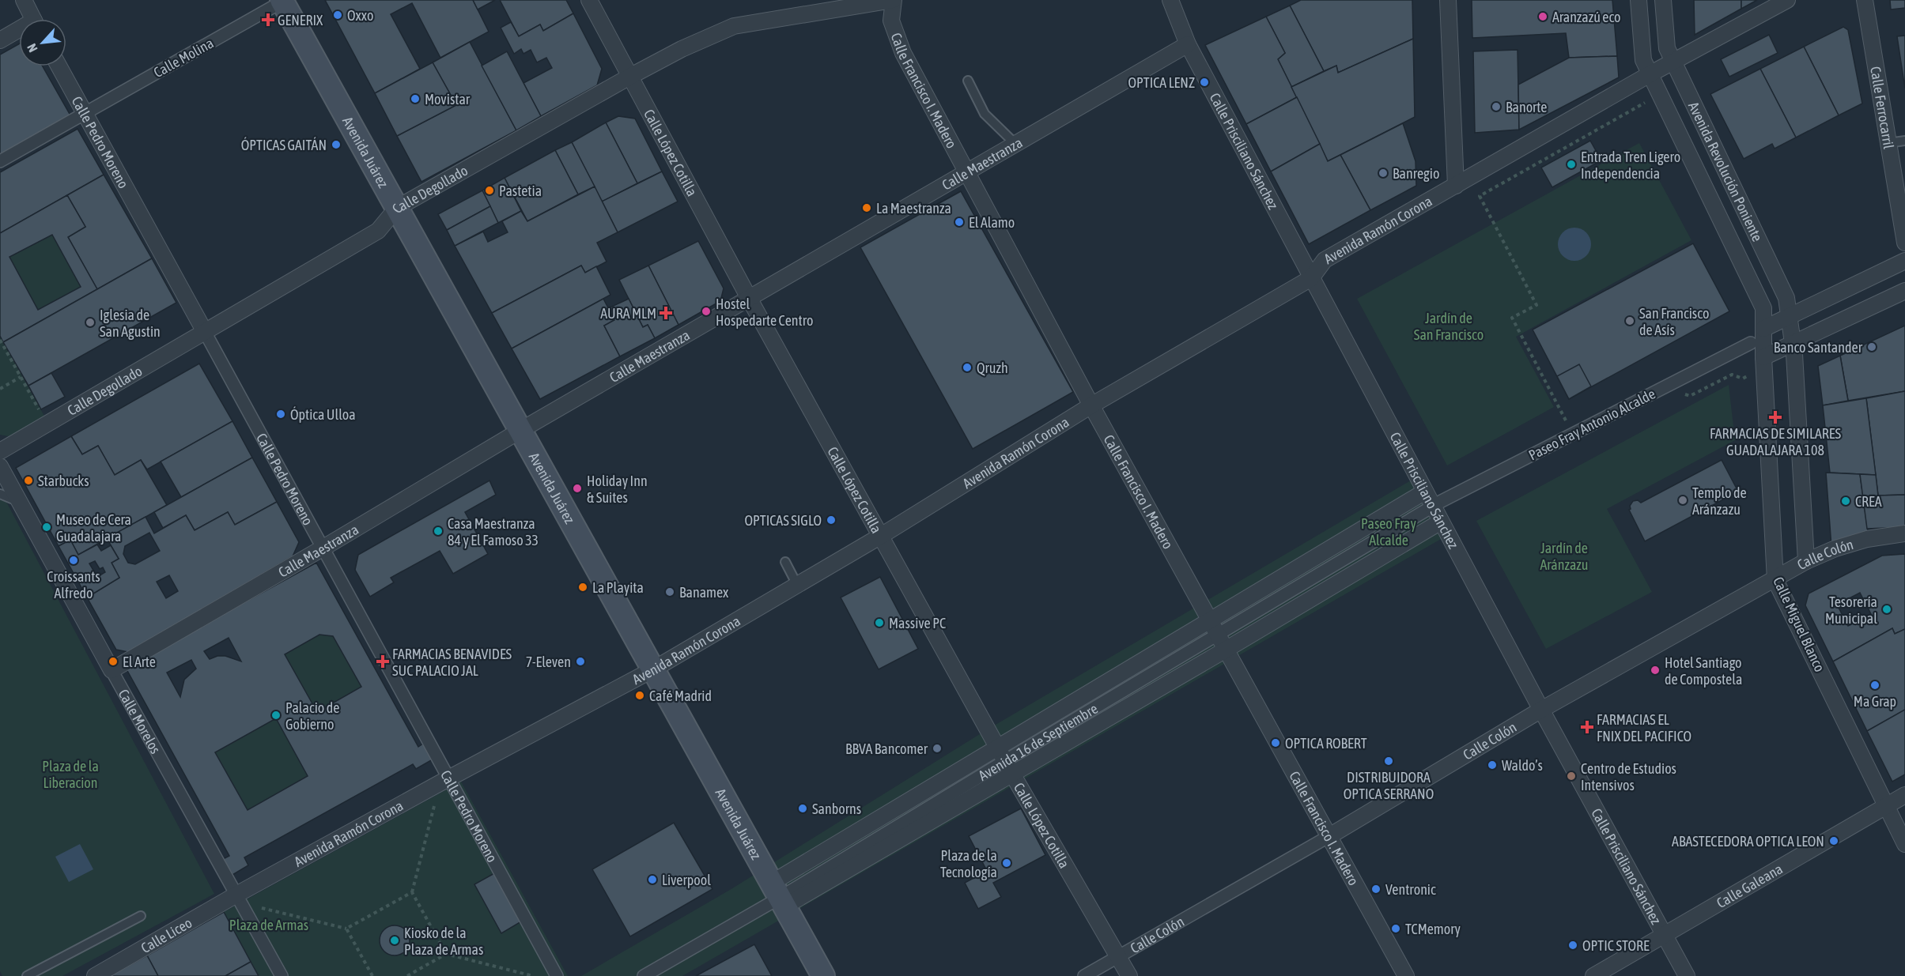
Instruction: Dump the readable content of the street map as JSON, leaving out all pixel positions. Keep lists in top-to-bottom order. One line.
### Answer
{"streets":{"main road":["Avenida Juárez"],"street":["Calle Molina","Calle Francisco I. Madero","Calle Ferrocarril","Calle Pedro Moreno","Calle Prisciliano Sánchez","Calle López Cotilla","Calle Maestranza","Avenida Revolución Poniente","Calle Degollado","Avenida Ramón Corona","Paseo Fray Antonio Alcalde","Calle Colón","Calle Miguel Blanco","Calle Morelos","Avenida 16 de Septiembre","Calle Galeana","Calle Liceo"]},"crossings":[["Calle Molina","Calle Pedro Moreno"],["Calle Molina","Avenida Juárez"],["Calle Francisco I. Madero","Calle Maestranza"],["Calle Francisco I. Madero","Calle Degollado"],["Calle Francisco I. Madero","Avenida Ramón Corona"],["Calle Francisco I. Madero","Calle Colón"],["Calle Francisco I. Madero","Avenida 16 de Septiembre"],["Calle Pedro Moreno","Calle Maestranza"],["Calle Pedro Moreno","Calle Degollado"],["Calle Pedro Moreno","Avenida Ramón Corona"],["Calle Prisciliano Sánchez","Calle Maestranza"],["Calle Prisciliano Sánchez","Avenida Ramón Corona"],["Calle Prisciliano Sánchez","Paseo Fray Antonio Alcalde"],["Calle Prisciliano Sánchez","Calle Colón"],["Calle Prisciliano Sánchez","Avenida 16 de Septiembre"],["Calle Prisciliano Sánchez","Calle Galeana"],["Avenida Juárez","Calle Maestranza"],["Avenida Juárez","Calle Degollado"],["Avenida Juárez","Avenida Ramón Corona"],["Avenida Juárez","Avenida 16 de Septiembre"],["Calle López Cotilla","Calle Maestranza"],["Calle López Cotilla","Calle Degollado"],["Calle López Cotilla","Avenida Ramón Corona"],["Calle López Cotilla","Calle Colón"],["Calle López Cotilla","Avenida 16 de Septiembre"],["Calle Maestranza","Calle Morelos"],["Avenida Revolución Poniente","Avenida Ramón Corona"],["Avenida Revolución Poniente","Calle Miguel Blanco"],["Avenida Ramón Corona","Calle Morelos"],["Avenida Ramón Corona","Calle Liceo"],["Paseo Fray Antonio Alcalde","Avenida 16 de Septiembre"],["Calle Colón","Calle Miguel Blanco"],["Calle Miguel Blanco","Calle Galeana"],["Calle Morelos","Calle Liceo"]],"parks":["Jardín de San Francisco","Paseo Fray Alcalde","Jardín de Aránzazu","Plaza de la Liberacion","Plaza de Armas"],"places":{"other":["Oxxo","Aranzazú eco","OPTICA LENZ","Movistar","Banorte","ÓPTICAS GAITÁN","Entrada Tren Ligero Independencia","Banregio","Pastetia","La Maestranza","El Alamo","Hostel Hospedarte Centro","San Francisco de Asís","Iglesia de San Agustin","Banco Santander","Qruzh","Óptica Ulloa","Starbucks","Holiday Inn & Suites","Templo de Aránzazu","CREA","OPTICAS SIGLO","Museo de Cera Guadalajara","Casa Maestranza 84 y El Famoso 33","Croissants Alfredo","La Playita","Banamex","Tesorería Municipal","Massive PC","El Arte","7-Eleven","Hotel Santiago de Compostela","Ma Grap","Café Madrid","Palacio de Gobierno","OPTICA ROBERT","BBVA Bancomer","DISTRIBUIDORA OPTICA SERRANO","Waldo’s","Centro de Estudios Intensivos","Sanborns","ABASTECEDORA OPTICA LEON","Plaza de la Tecnología","Liverpool","Ventronic","TCMemory","Kiosko de la Plaza de Armas","OPTIC STORE"],"health":["GENERIX","AURA MLM","FARMACIAS DE SIMILARES GUADALAJARA 108","FARMACIAS BENAVIDES SUC PALACIO JAL","FARMACIAS EL FNIX DEL PACIFICO"]},"north":"bottom left"}
